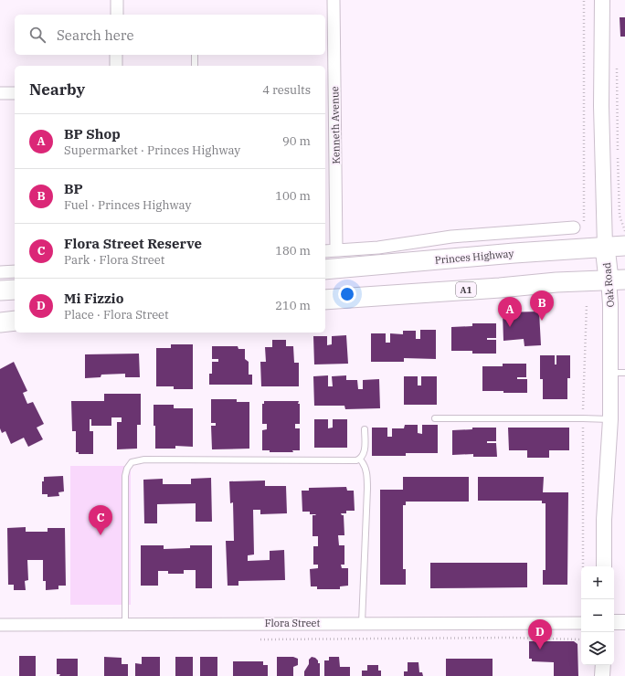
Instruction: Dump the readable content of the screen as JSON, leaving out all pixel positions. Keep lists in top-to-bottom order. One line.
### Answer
{"streets":{"highway":["Princes Highway","Oak Road","A1"],"street":["Kenneth Avenue","Flora Street"]},"crossings":[["Kenneth Avenue","Princes Highway"],["Princes Highway","Oak Road"],["Oak Road","A1"]],"page":{"search":"Search here","heading":["Nearby","4 results"],"list":[{"mark":"A","name":"BP Shop","note":"Supermarket · Princes Highway","value":"90 m"},{"mark":"B","name":"BP","note":"Fuel · Princes Highway","value":"100 m"},{"mark":"C","name":"Flora Street Reserve","note":"Park · Flora Street","value":"180 m"},{"mark":"D","name":"Mi Fizzio","note":"Place · Flora Street","value":"210 m"}],"pins":["B","A","C","D"],"map_buttons":["+","−"]}}
